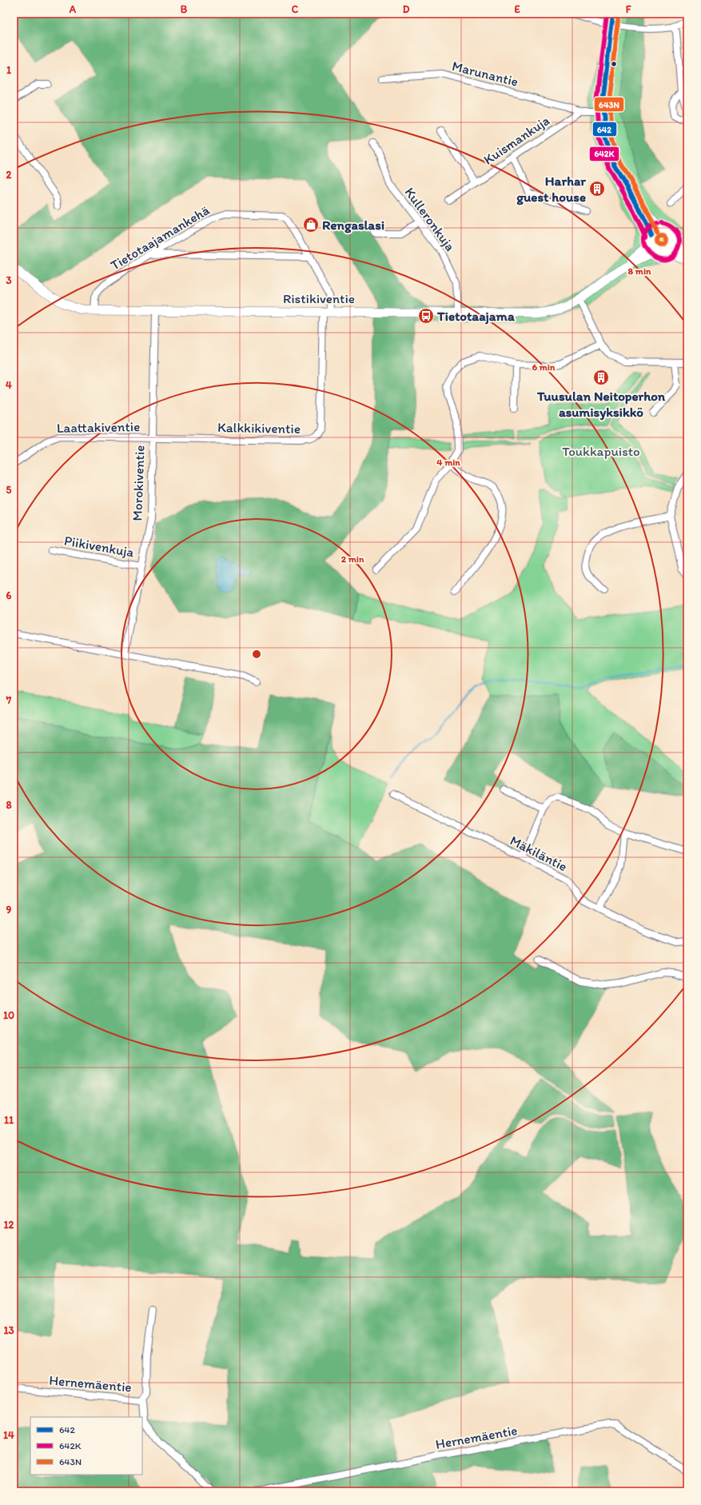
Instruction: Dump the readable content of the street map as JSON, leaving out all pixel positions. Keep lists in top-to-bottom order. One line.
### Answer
{"streets":{"street":["Marunantie","Kuismankuja","Kulleronkuja","Tietotaajamankehä","Ristikiventie","Laattakiventie","Kalkkikiventie","Morokiventie","Piikivenkuja","Mäkiläntie","Hernemäentie"]},"crossings":[["Marunantie","Kuismankuja"],["Kulleronkuja","Ristikiventie"],["Tietotaajamankehä","Ristikiventie"],["Tietotaajamankehä","Kalkkikiventie"],["Ristikiventie","Kalkkikiventie"],["Ristikiventie","Morokiventie"],["Laattakiventie","Kalkkikiventie"],["Laattakiventie","Morokiventie"],["Kalkkikiventie","Morokiventie"],["Morokiventie","Piikivenkuja"]],"parks":["Toukkapuisto"],"places":{"building":["Harhar guest house","Tuusulan Neitoperhon asumisyksikkö"],"shop":["Rengaslasi"],"bus stop":["Tietotaajama"]},"lines":["transit line 642","transit line 642K","transit line 643N"],"legend":["642","642K","643N"],"grid":{"columns":["A","B","C","D","E","F"],"rows":["1","2","3","4","5","6","7","8","9","10","11","12","13","14"]},"rings":["8 min","6 min","4 min","2 min"]}
